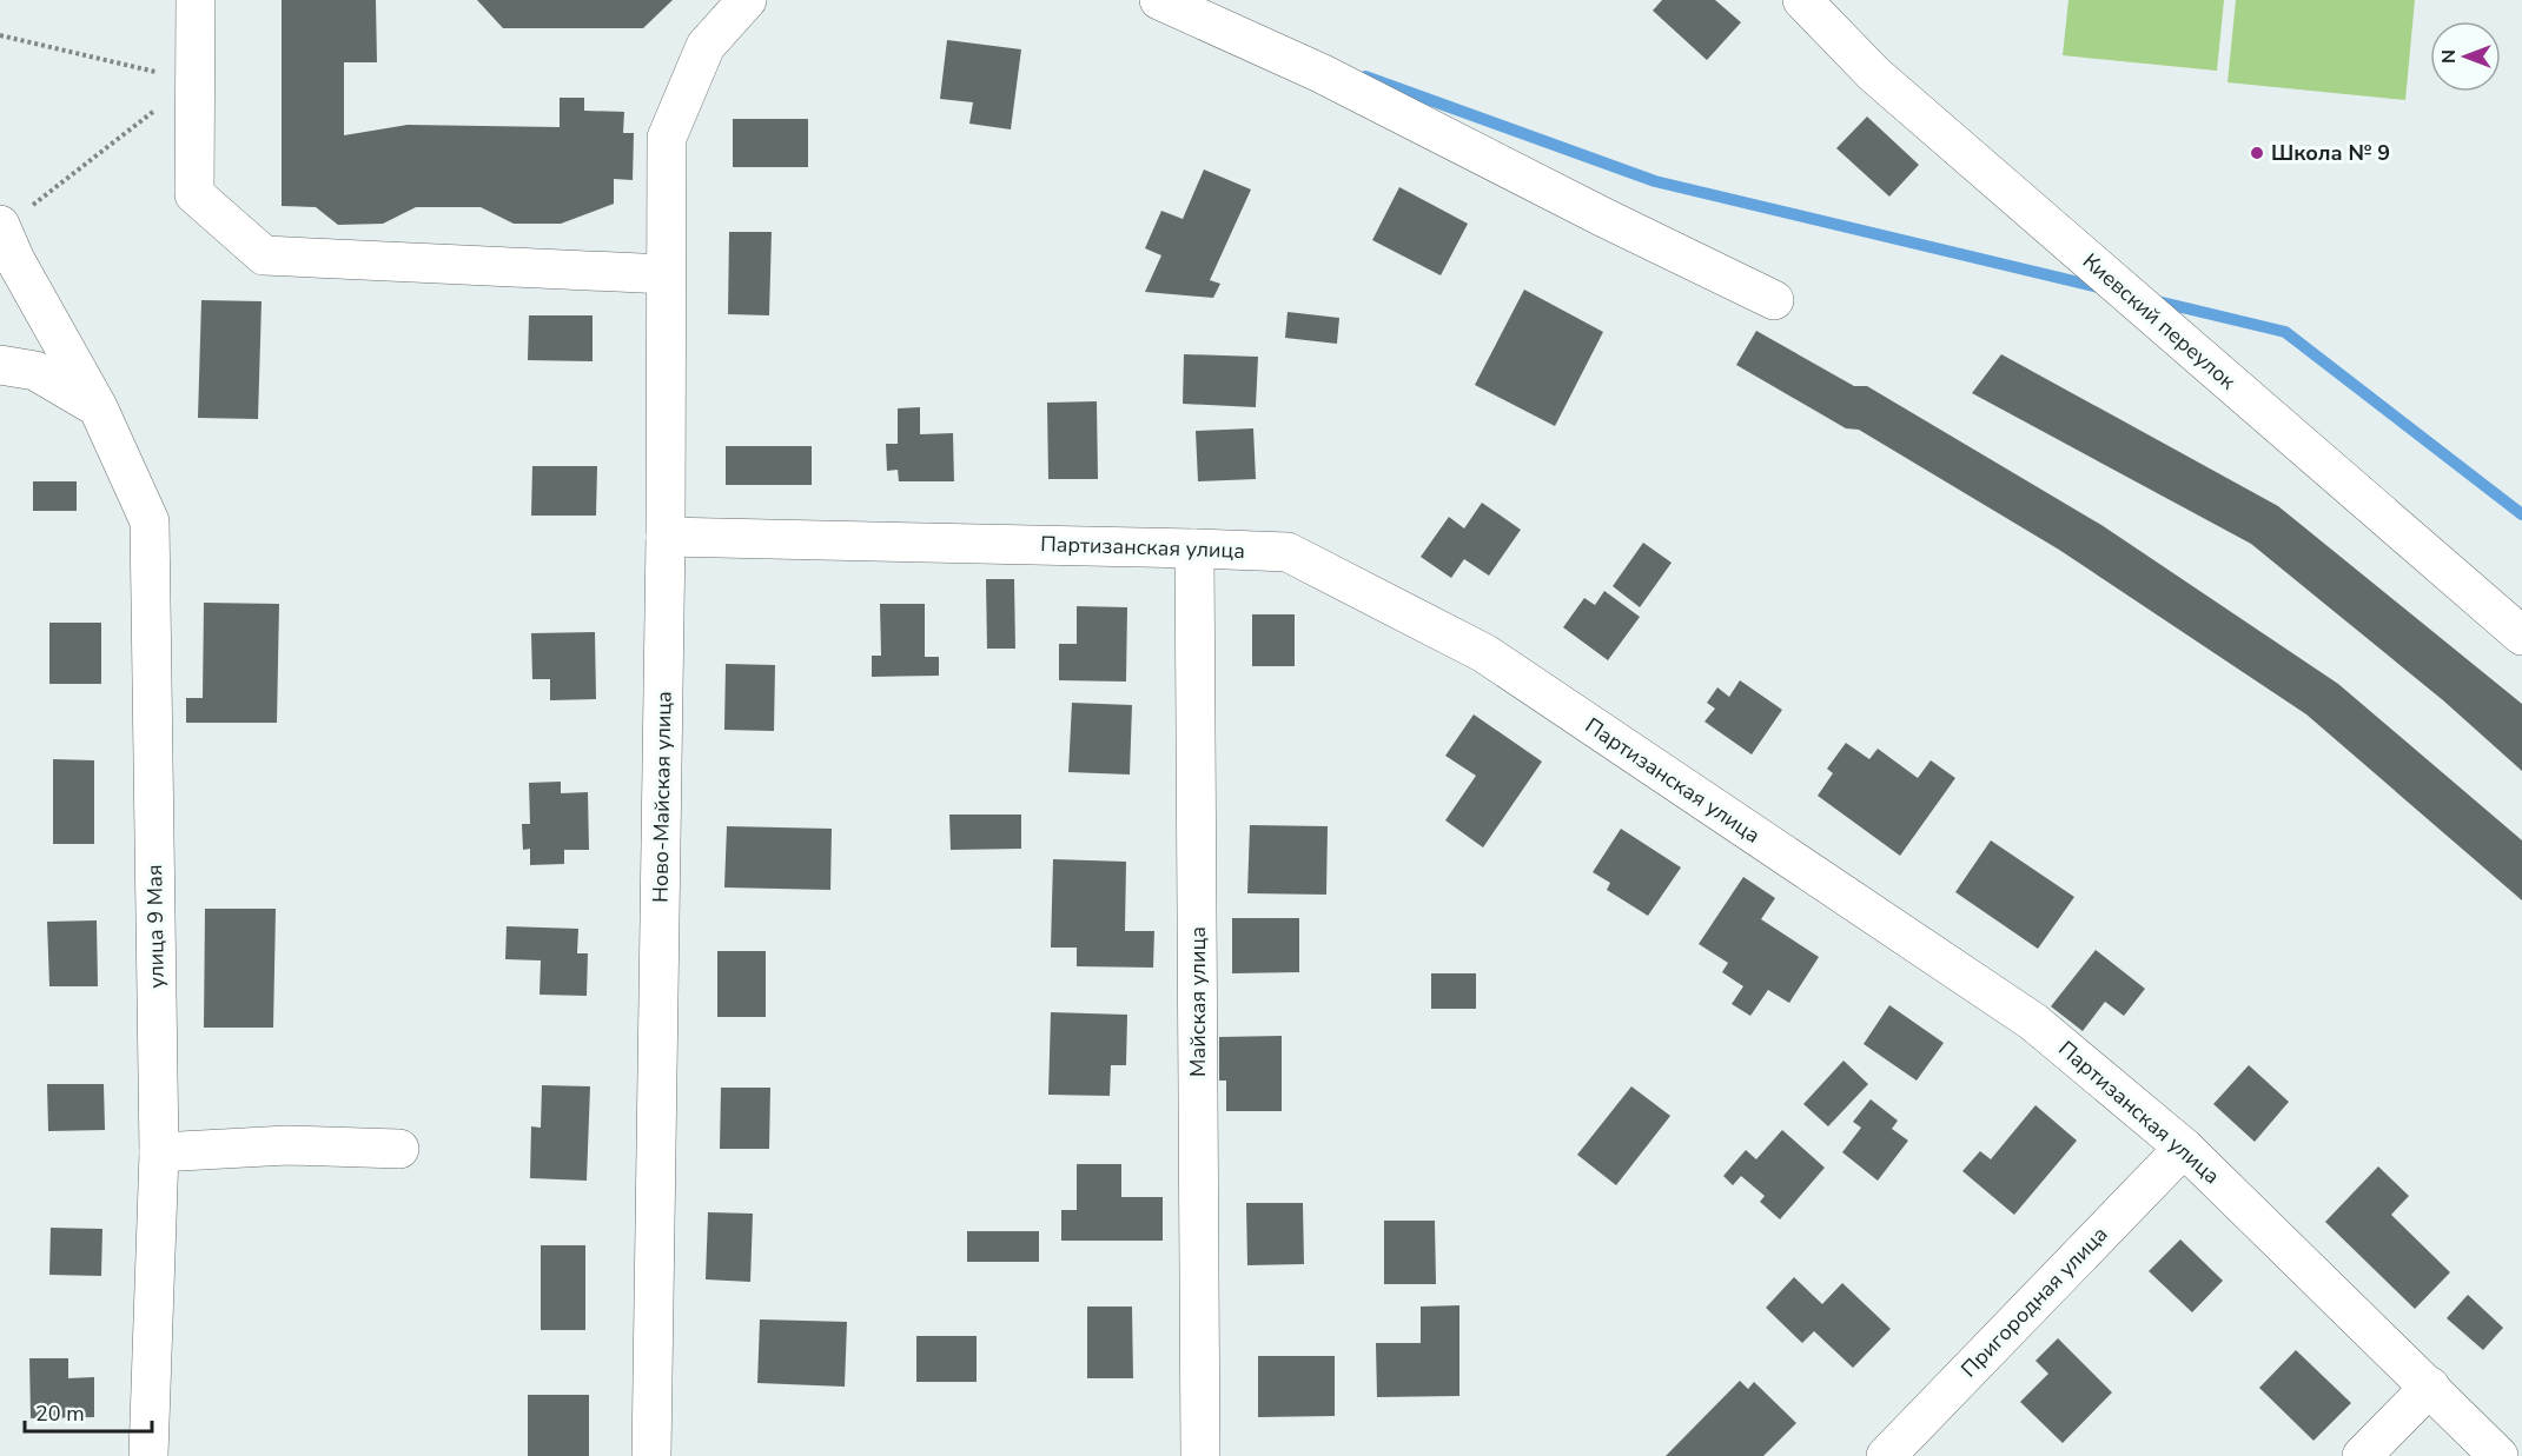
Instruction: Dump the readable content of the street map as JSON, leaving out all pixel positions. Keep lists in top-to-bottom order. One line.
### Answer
{"streets":{"street":["Киевский переулок","Партизанская улица","Ново-Майская улица","улица 9 Мая","Майская улица","Пригородная улица"]},"crossings":[["Партизанская улица","Ново-Майская улица"],["Партизанская улица","Майская улица"],["Партизанская улица","Пригородная улица"]],"places":["Школа № 9"],"scale_bar":"20 m","north":"left"}
